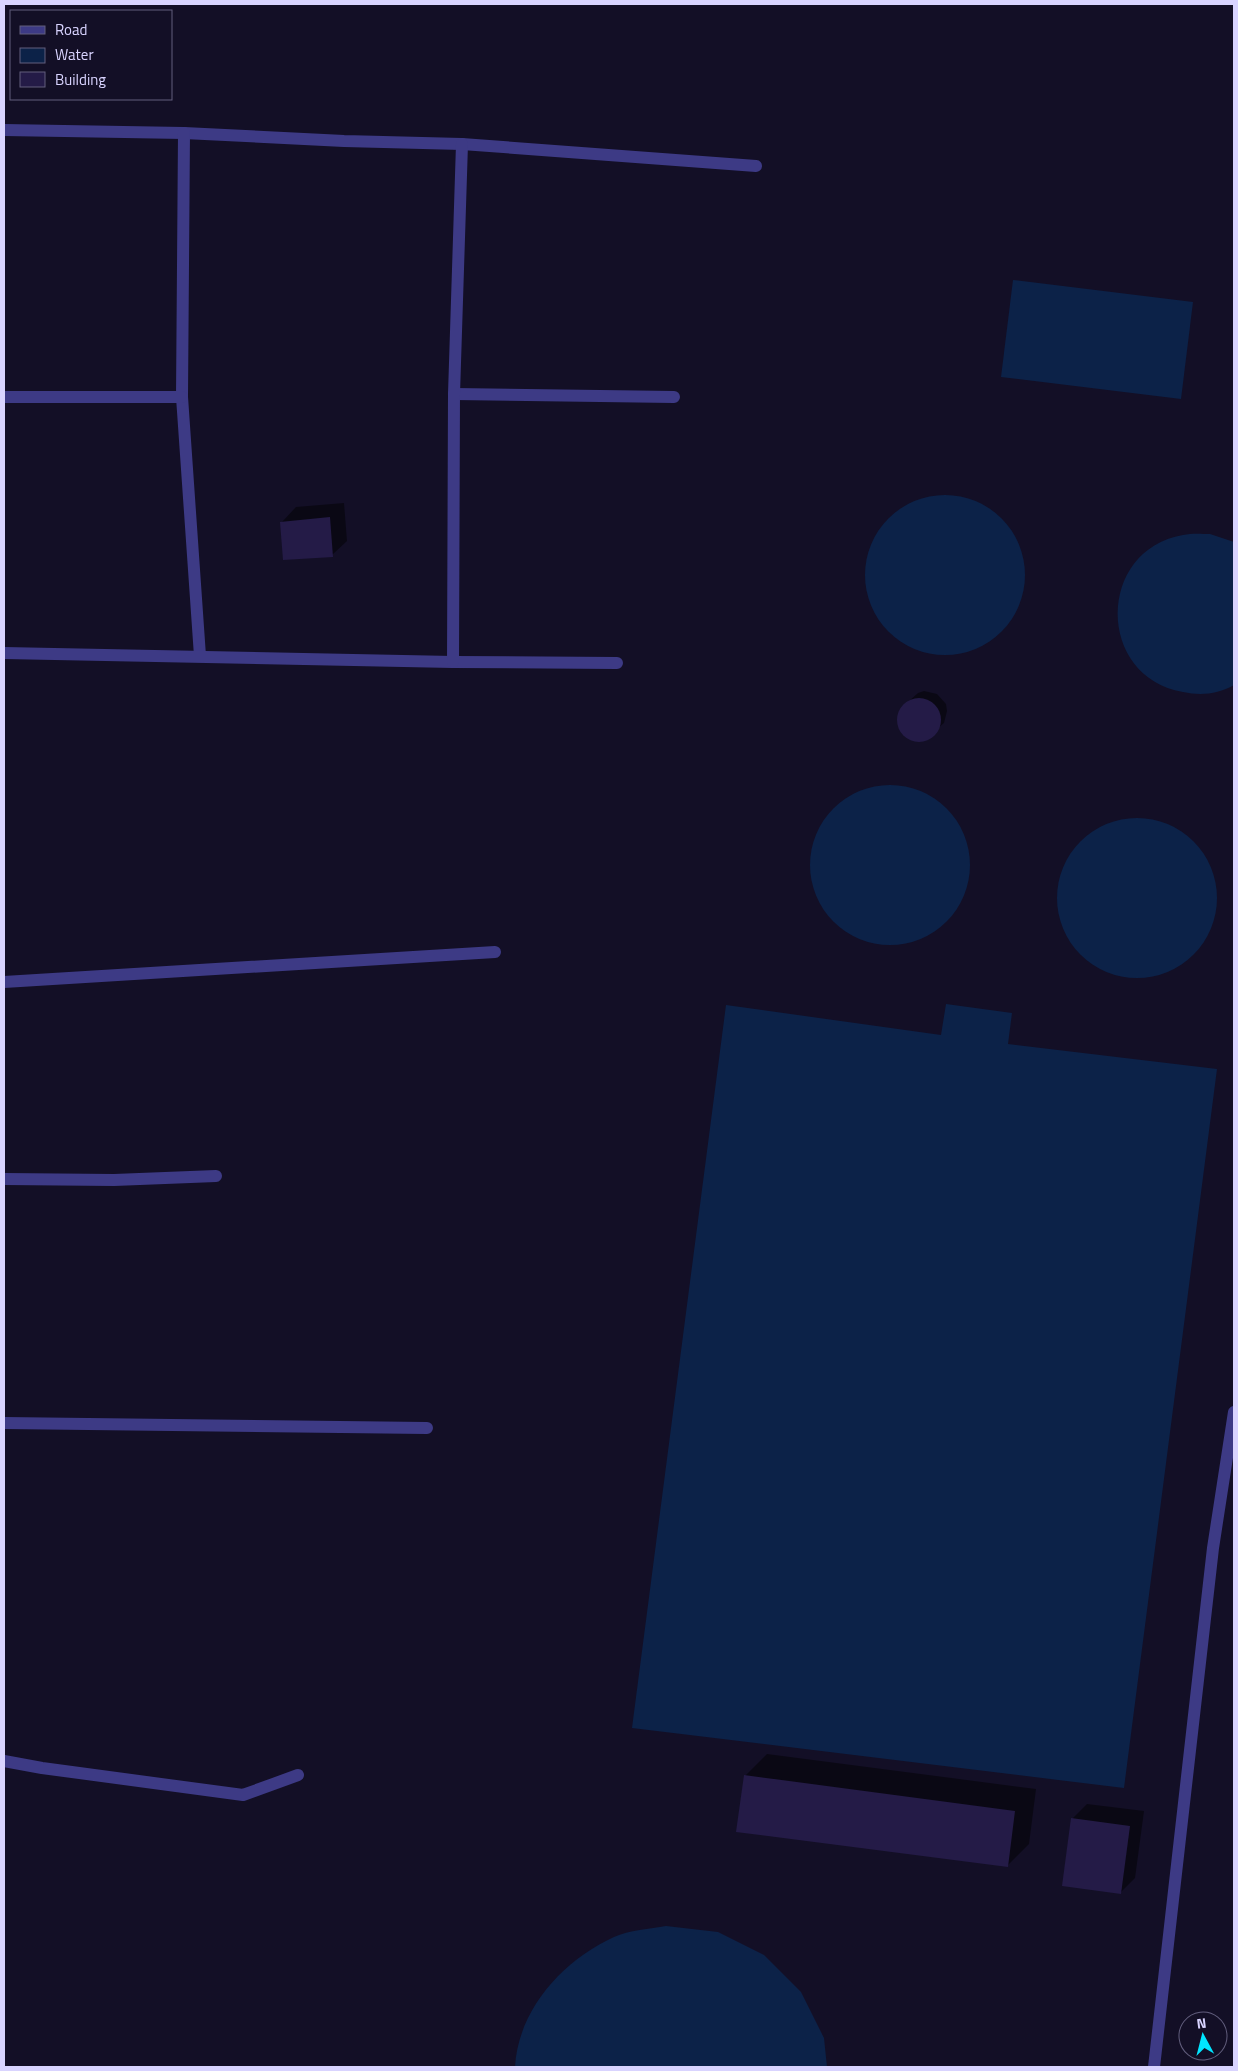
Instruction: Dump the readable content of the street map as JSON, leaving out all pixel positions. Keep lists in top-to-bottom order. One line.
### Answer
{"legend":["Road","Water","Building"],"north":"top"}
